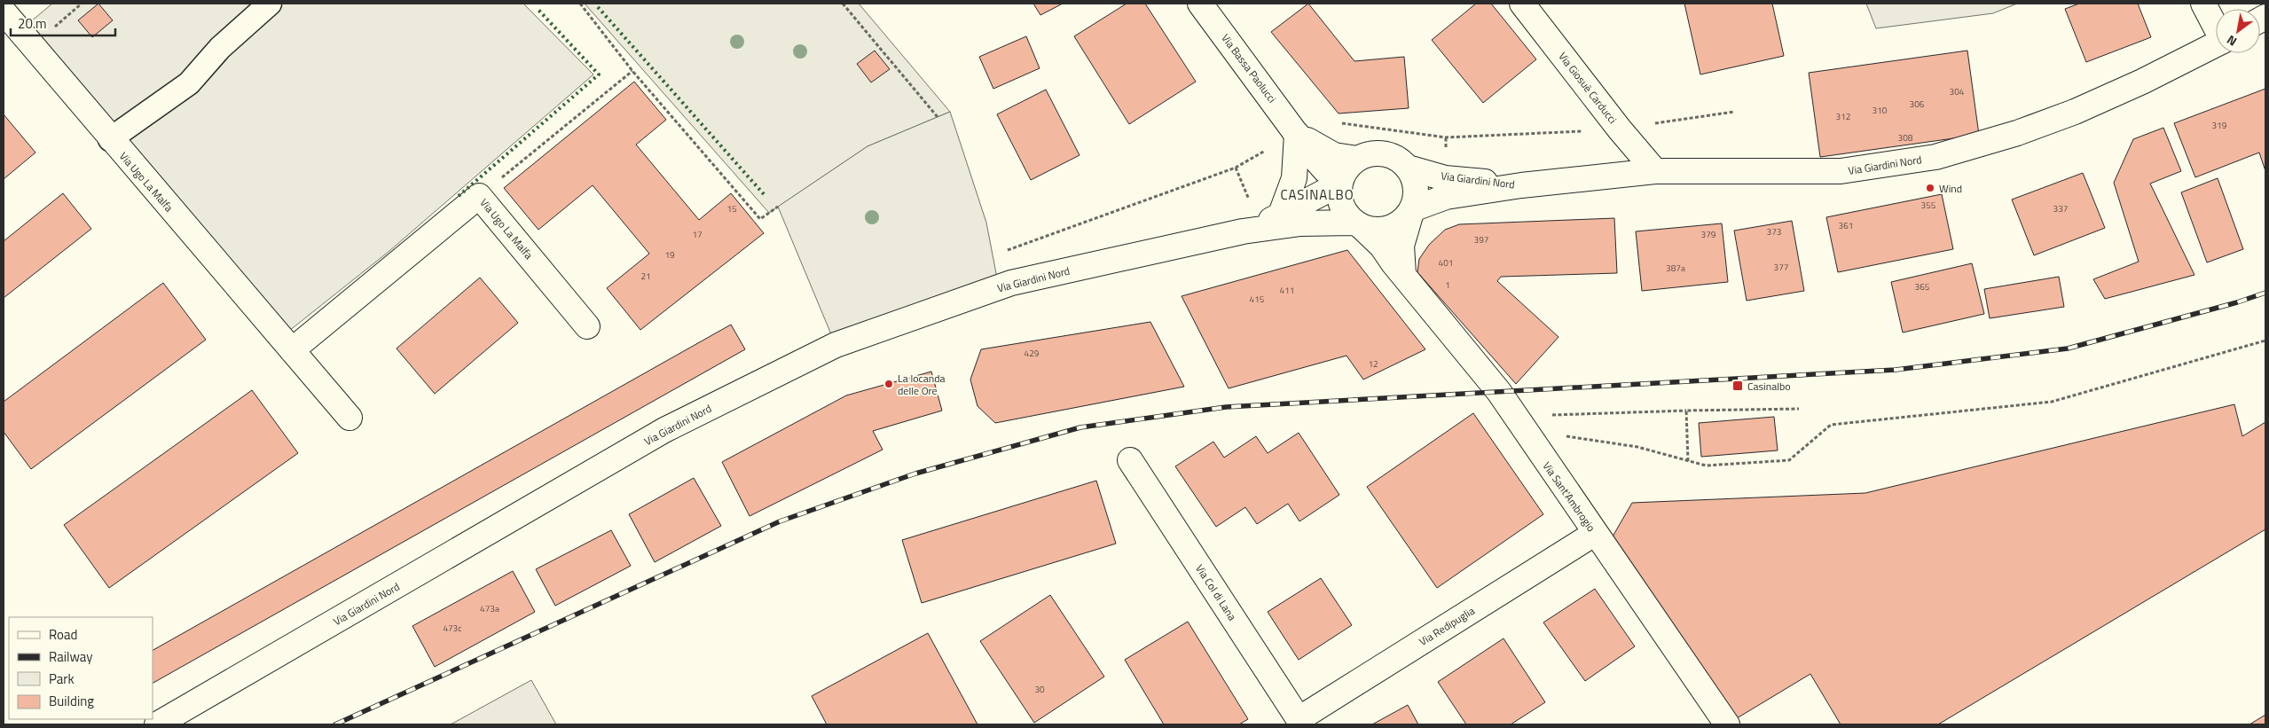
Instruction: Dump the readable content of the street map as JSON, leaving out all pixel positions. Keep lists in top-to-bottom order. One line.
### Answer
{"streets":{"street":["Via Bassa Paolucci","Via Giosuè Carducci","Via Giardini Nord","Via Ugo La Malfa","Via Sant'Ambrogio","Via Col di Lana","Via Redipuglia"]},"crossings":[["Via Bassa Paolucci","Via Giardini Nord"],["Via Bassa Paolucci","Via Sant'Ambrogio"],["Via Giosuè Carducci","Via Giardini Nord"],["Via Giardini Nord","Via Sant'Ambrogio"],["Via Sant'Ambrogio","Via Redipuglia"],["Via Col di Lana","Via Redipuglia"]],"districts":["CASINALBO"],"places":{"other":["Wind","La locanda delle Ore"],"transit":["Casinalbo"]},"house_numbers":["304","306","310","312","319","308","355","15","337","361","373","17","379","397","19","401","377","387a","21","1","365","411","415","429","12","473a","473c","30"],"legend":["Road","Railway","Park","Building"],"scale_bar":"20 m","north":"bottom left"}
